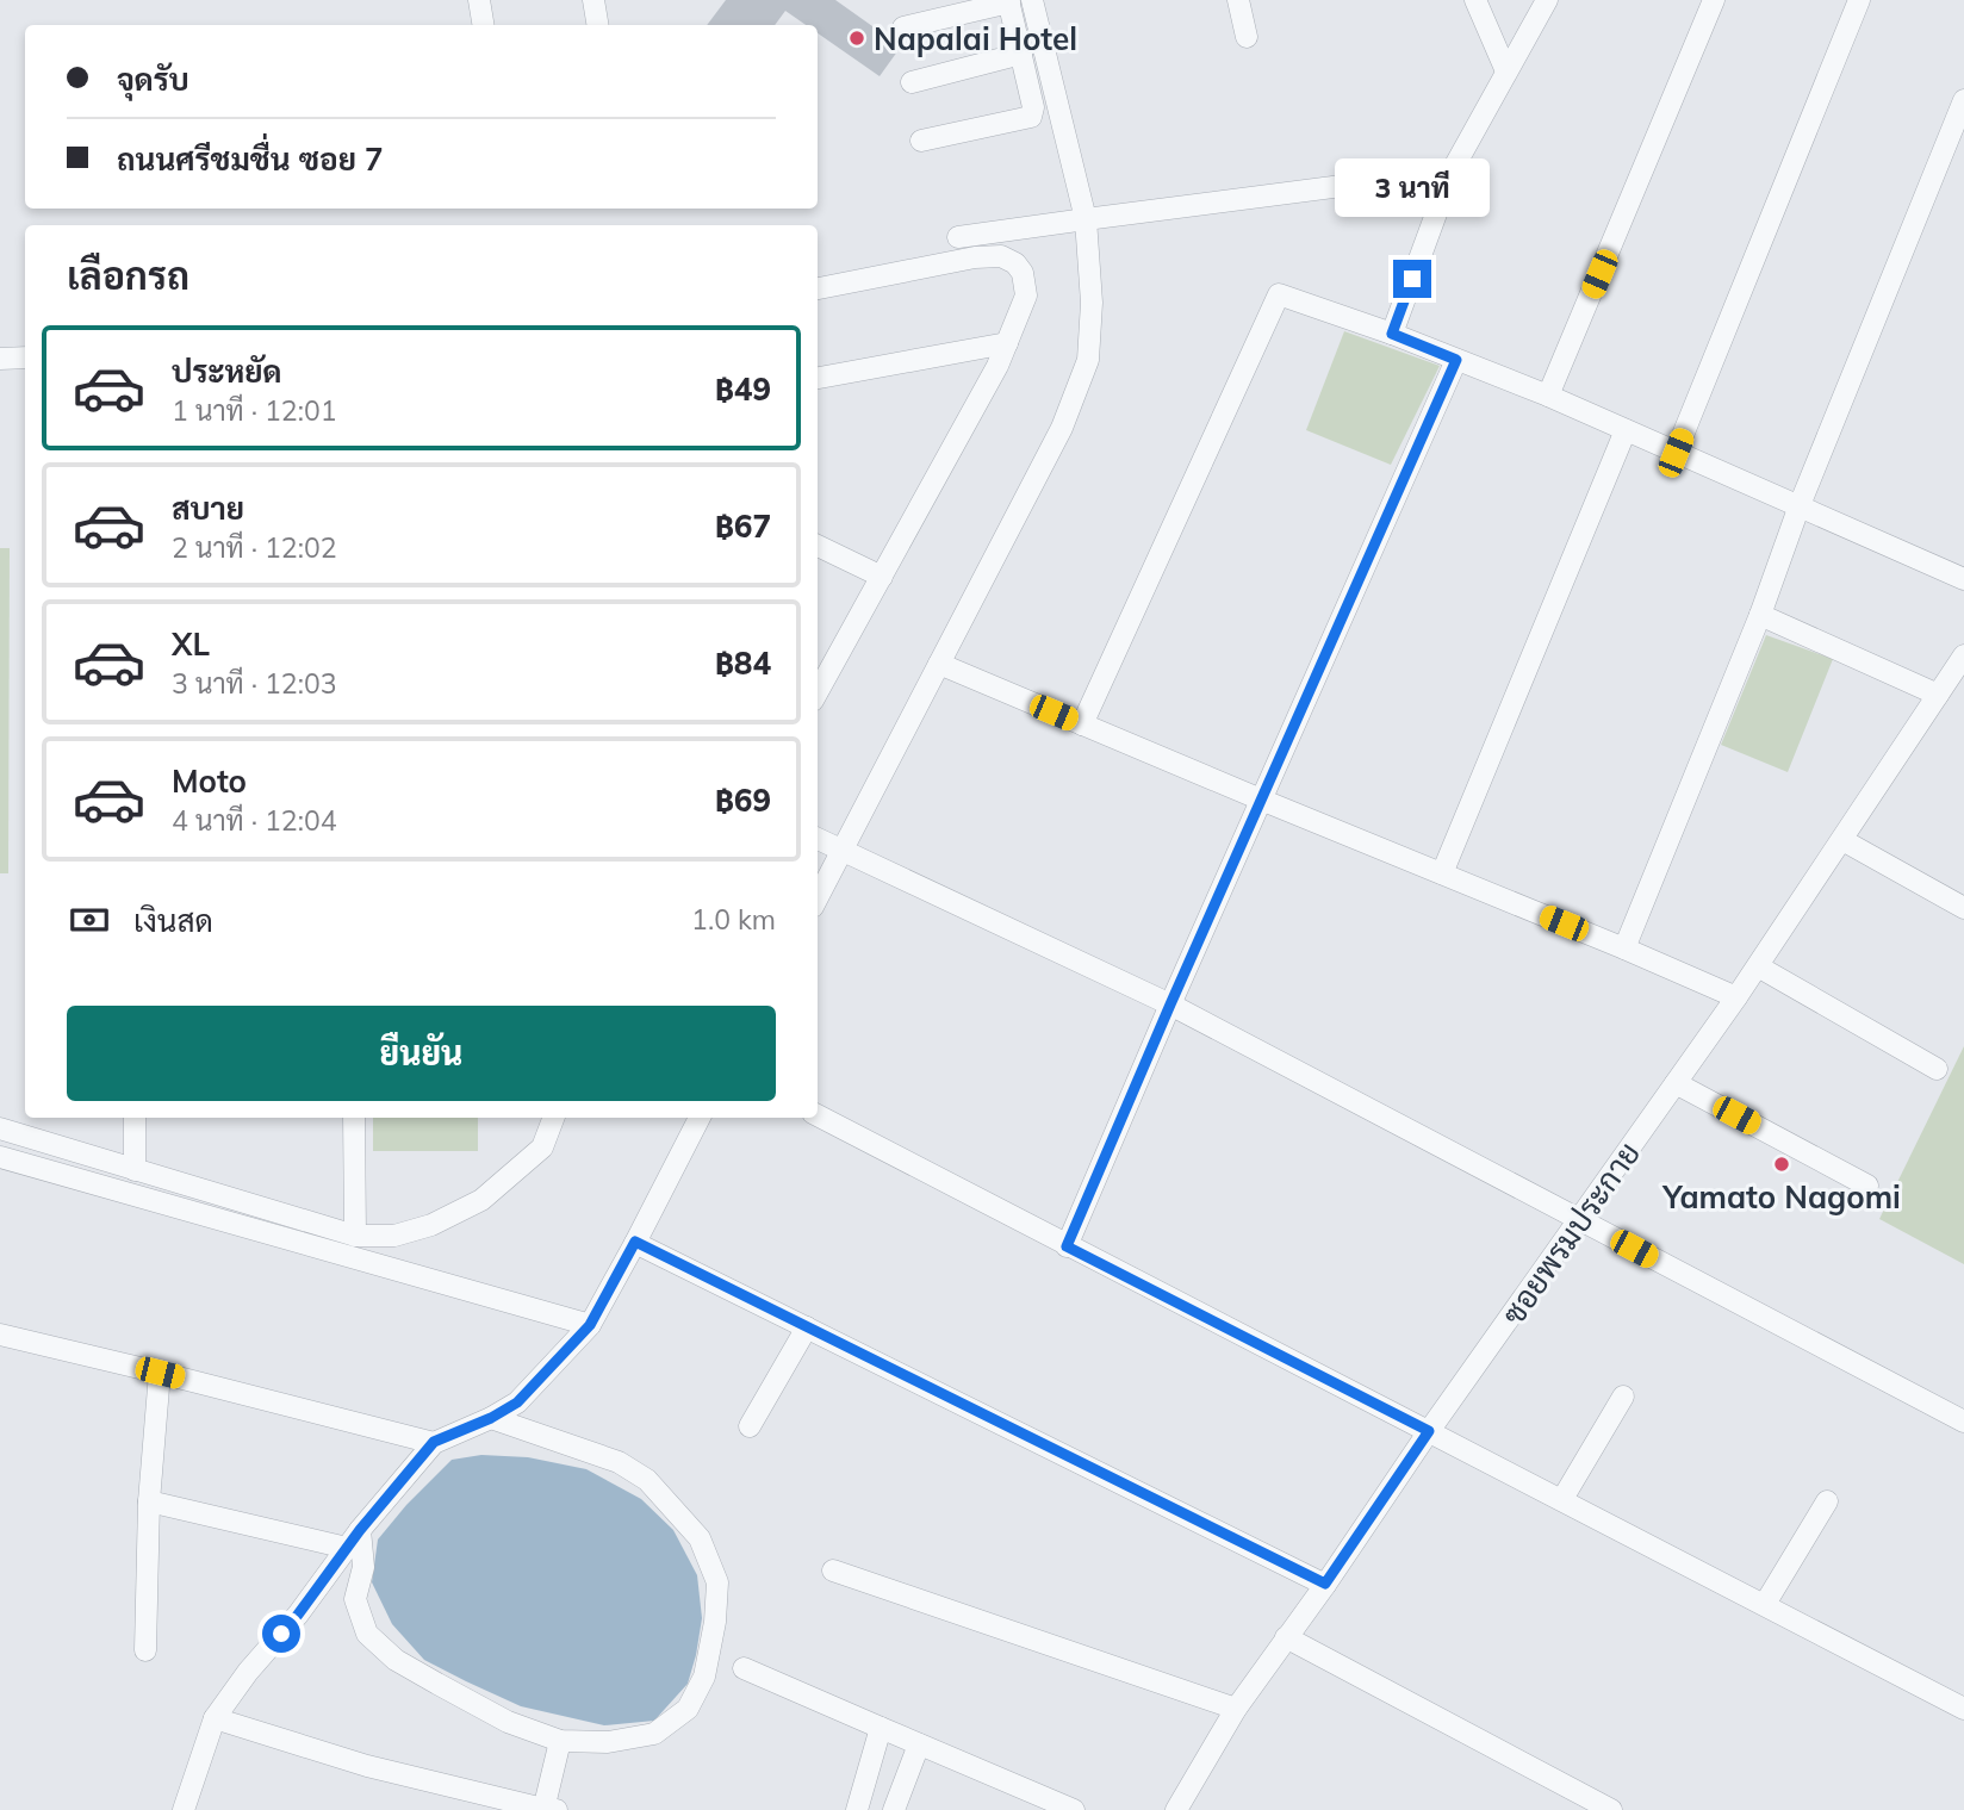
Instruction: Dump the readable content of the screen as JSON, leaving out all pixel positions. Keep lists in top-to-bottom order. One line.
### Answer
{"streets":{"street":["ซอยพรมประกาย"]},"places":["Napalai Hotel","Yamato Nagomi"],"page":{"banner":["จุดรับ","ถนนศรีชมชื่น ซอย 7"],"bubble":"3 นาที","heading":"เลือกรถ","list":[{"name":"ประหยัด","note":"1 นาที · 12:01","value":"฿49"},{"name":"สบาย","note":"2 นาที · 12:02","value":"฿67"},{"name":"XL","note":"3 นาที · 12:03","value":"฿84"},{"name":"Moto","note":"4 นาที · 12:04","value":"฿69"}],"pay":["เงินสด","1.0 km"],"buttons":"ยืนยัน"}}
